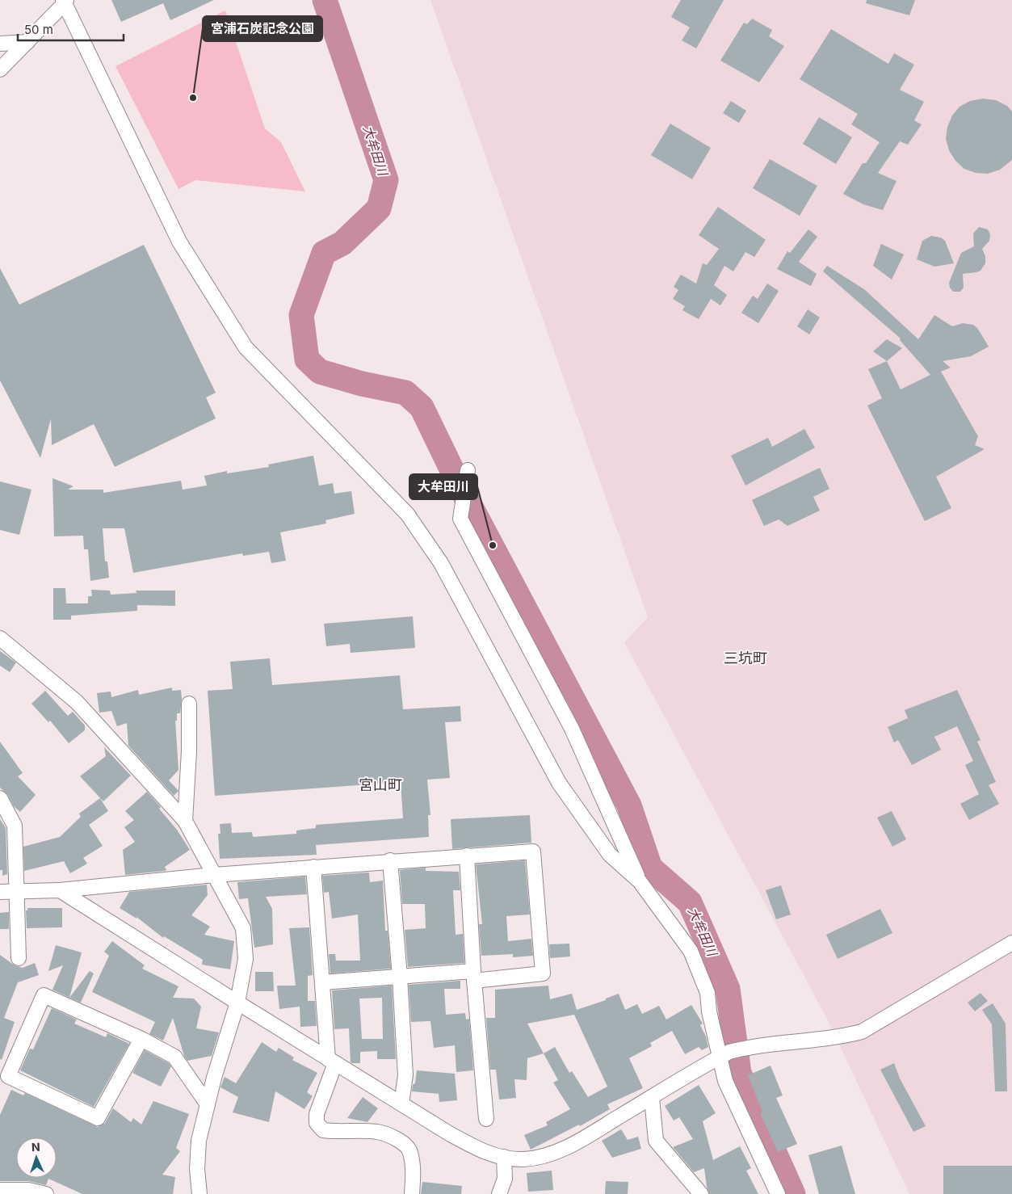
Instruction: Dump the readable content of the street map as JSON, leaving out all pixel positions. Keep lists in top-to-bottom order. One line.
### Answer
{"districts":["三坑町","宮山町"],"water":["大牟田川"],"places":["宮浦石炭記念公園","大牟田川"],"scale_bar":"50 m","north":"top"}
